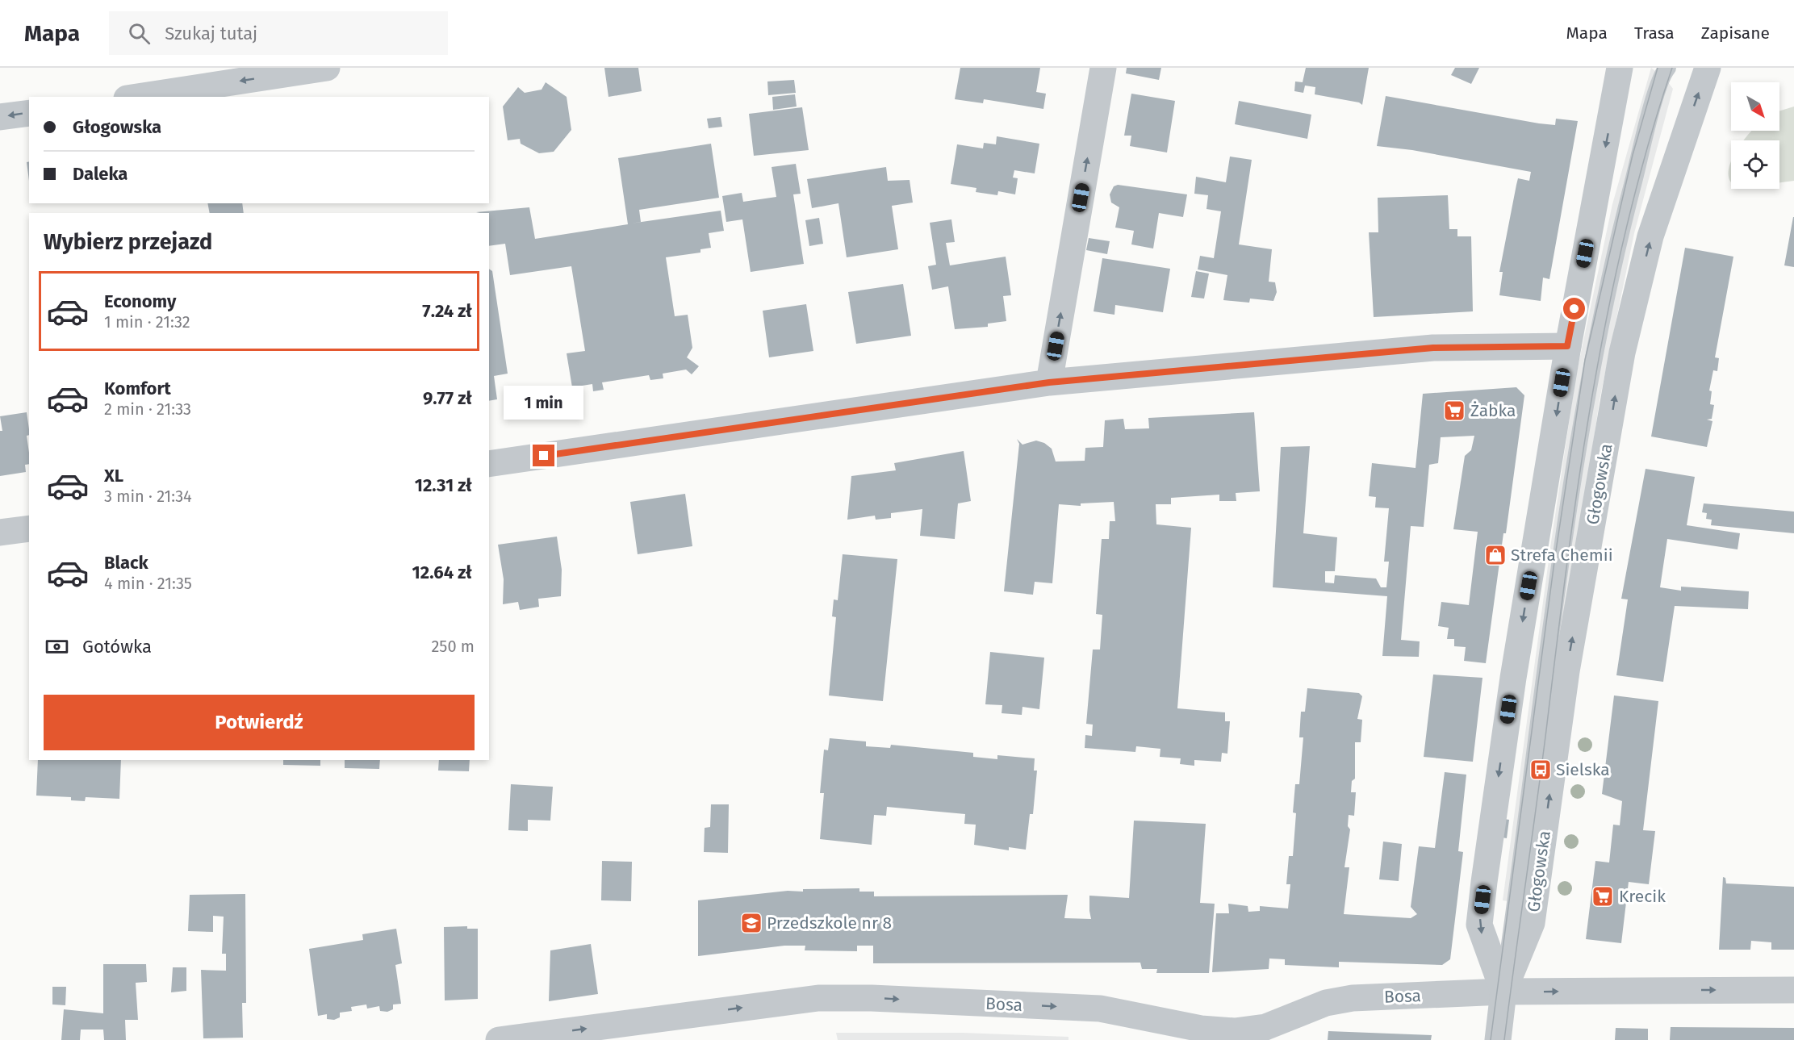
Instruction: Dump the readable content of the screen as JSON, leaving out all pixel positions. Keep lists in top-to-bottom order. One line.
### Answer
{"streets":{"street":["Głogowska","Bosa"]},"crossings":[["Głogowska","Bosa"]],"one_way":["Bosa"],"places":{"supermarket":["Żabka","Krecik"],"shop":["Strefa Chemii"],"bus stop":["Sielska"],"school or university":["Przedszkole nr 8"]},"north":"bottom right","page":{"header":"Mapa","search":"Szukaj tutaj","nav":["Mapa","Trasa","Zapisane"],"banner":["Głogowska","Daleka"],"heading":"Wybierz przejazd","list":[{"name":"Economy","note":"1 min · 21:32","value":"7.24 zł"},{"name":"Komfort","note":"2 min · 21:33","value":"9.77 zł"},{"name":"XL","note":"3 min · 21:34","value":"12.31 zł"},{"name":"Black","note":"4 min · 21:35","value":"12.64 zł"}],"bubble":"1 min","pay":["Gotówka","250 m"],"buttons":"Potwierdź"}}
